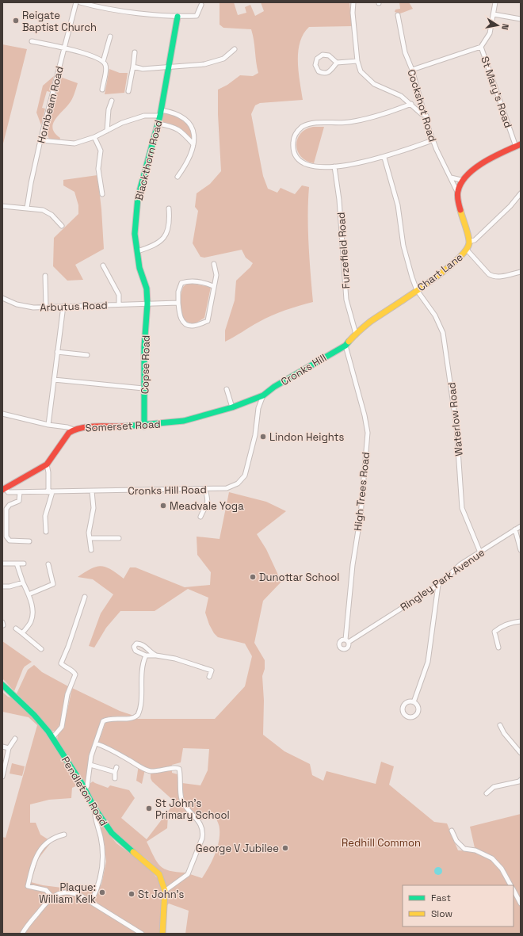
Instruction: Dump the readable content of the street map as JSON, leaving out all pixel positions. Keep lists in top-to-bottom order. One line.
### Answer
{"streets":{"street":["St Mary's Road","Hornbeam Road","Cockshot Road","Blackthorn Road","Furzefield Road","Chart Lane","Arbutus Road","Copse Road","Cronks Hill","Waterlow Road","Somerset Road","Cronks Hill Road","High Trees Road","Ringley Park Avenue","Pendleton Road"]},"crossings":[["Cockshot Road","Chart Lane"],["Blackthorn Road","Arbutus Road"],["Blackthorn Road","Copse Road"],["Furzefield Road","Chart Lane"],["Chart Lane","Cronks Hill"],["Chart Lane","Waterlow Road"],["Chart Lane","High Trees Road"],["Arbutus Road","Copse Road"],["Copse Road","Somerset Road"],["Cronks Hill","Somerset Road"],["Cronks Hill","Cronks Hill Road"],["Cronks Hill","High Trees Road"],["Waterlow Road","Ringley Park Avenue"],["Somerset Road","Cronks Hill Road"],["High Trees Road","Ringley Park Avenue"]],"parks":["Redhill Common"],"places":["Reigate Baptist Church","Lindon Heights","Meadvale Yoga","Dunottar School","St John's Primary School","George V Jubilee","Plaque: William Kelk","St John's"],"legend":["Fast","Slow"],"north":"right"}
